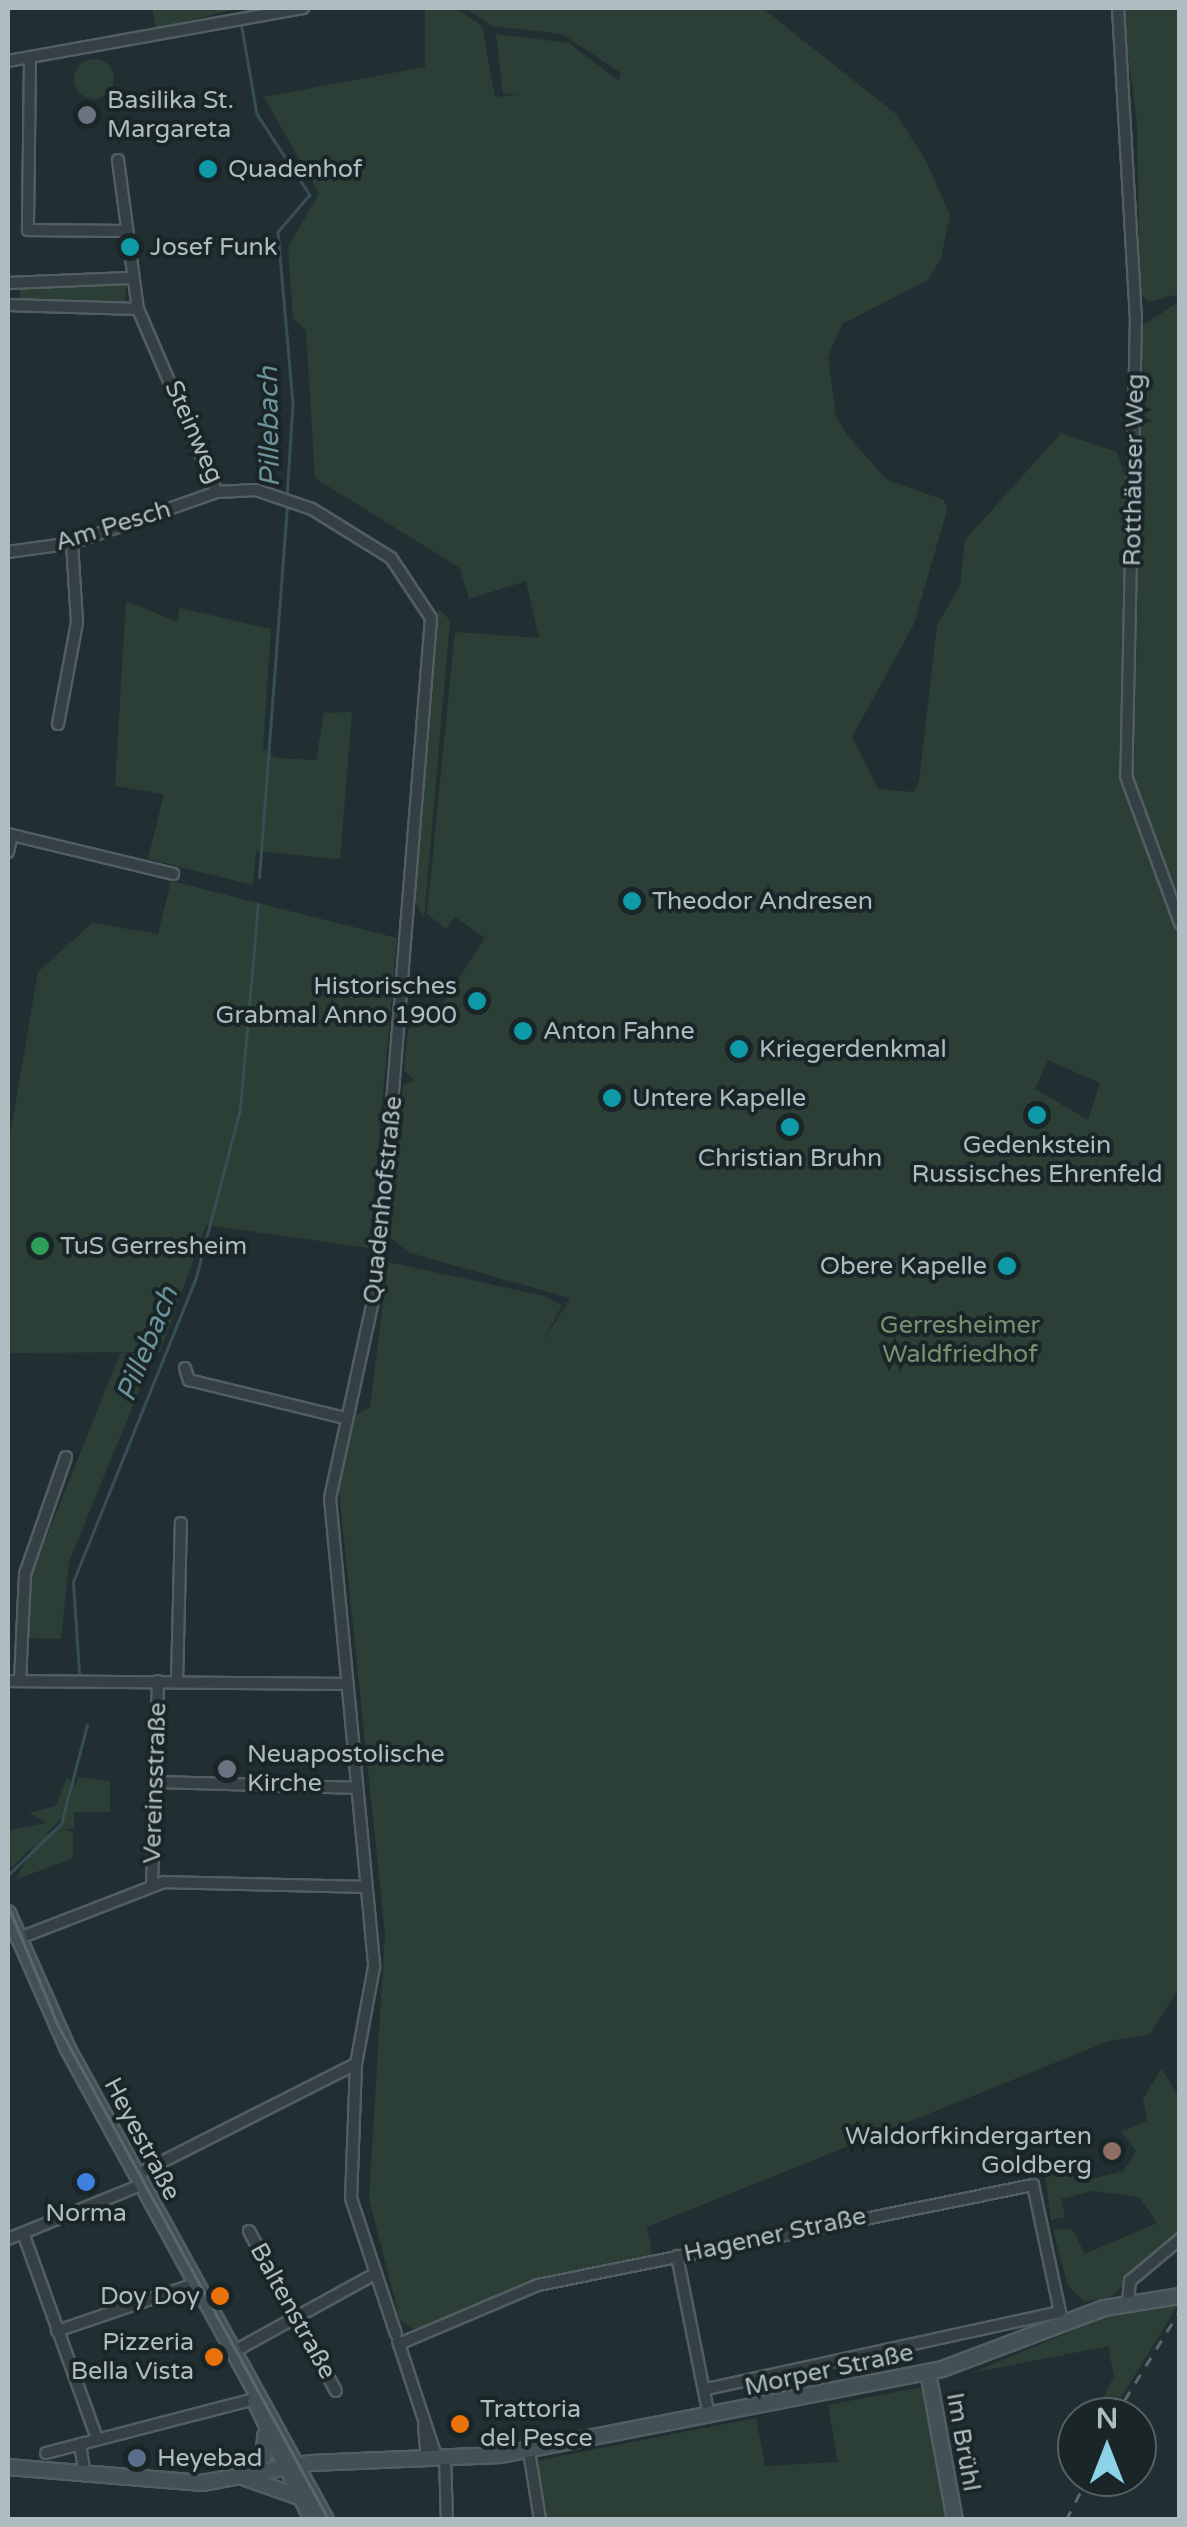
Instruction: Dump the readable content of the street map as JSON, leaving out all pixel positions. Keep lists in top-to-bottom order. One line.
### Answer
{"streets":{"main road":["Heyestraße","Morper Straße","Im Brühl"],"street":["Steinweg","Rotthäuser Weg","Am Pesch","Quadenhofstraße","Vereinsstraße","Hagener Straße","Baltenstraße"]},"crossings":[["Steinweg","Am Pesch"],["Steinweg","Quadenhofstraße"],["Quadenhofstraße","Hagener Straße"],["Quadenhofstraße","Morper Straße"],["Heyestraße","Morper Straße"],["Hagener Straße","Morper Straße"],["Morper Straße","Im Brühl"]],"water":["Pillebach"],"parks":["Gerresheimer Waldfriedhof"],"places":["Basilika St. Margareta","Quadenhof","Josef Funk","Theodor Andresen","Historisches Grabmal Anno 1900","Anton Fahne","Kriegerdenkmal","Untere Kapelle","Gedenkstein Russisches Ehrenfeld","Christian Bruhn","TuS Gerresheim","Obere Kapelle","Neuapostolische Kirche","Waldorfkindergarten Goldberg","Norma","Doy Doy","Pizzeria Bella Vista","Trattoria del Pesce","Heyebad"],"north":"top"}
